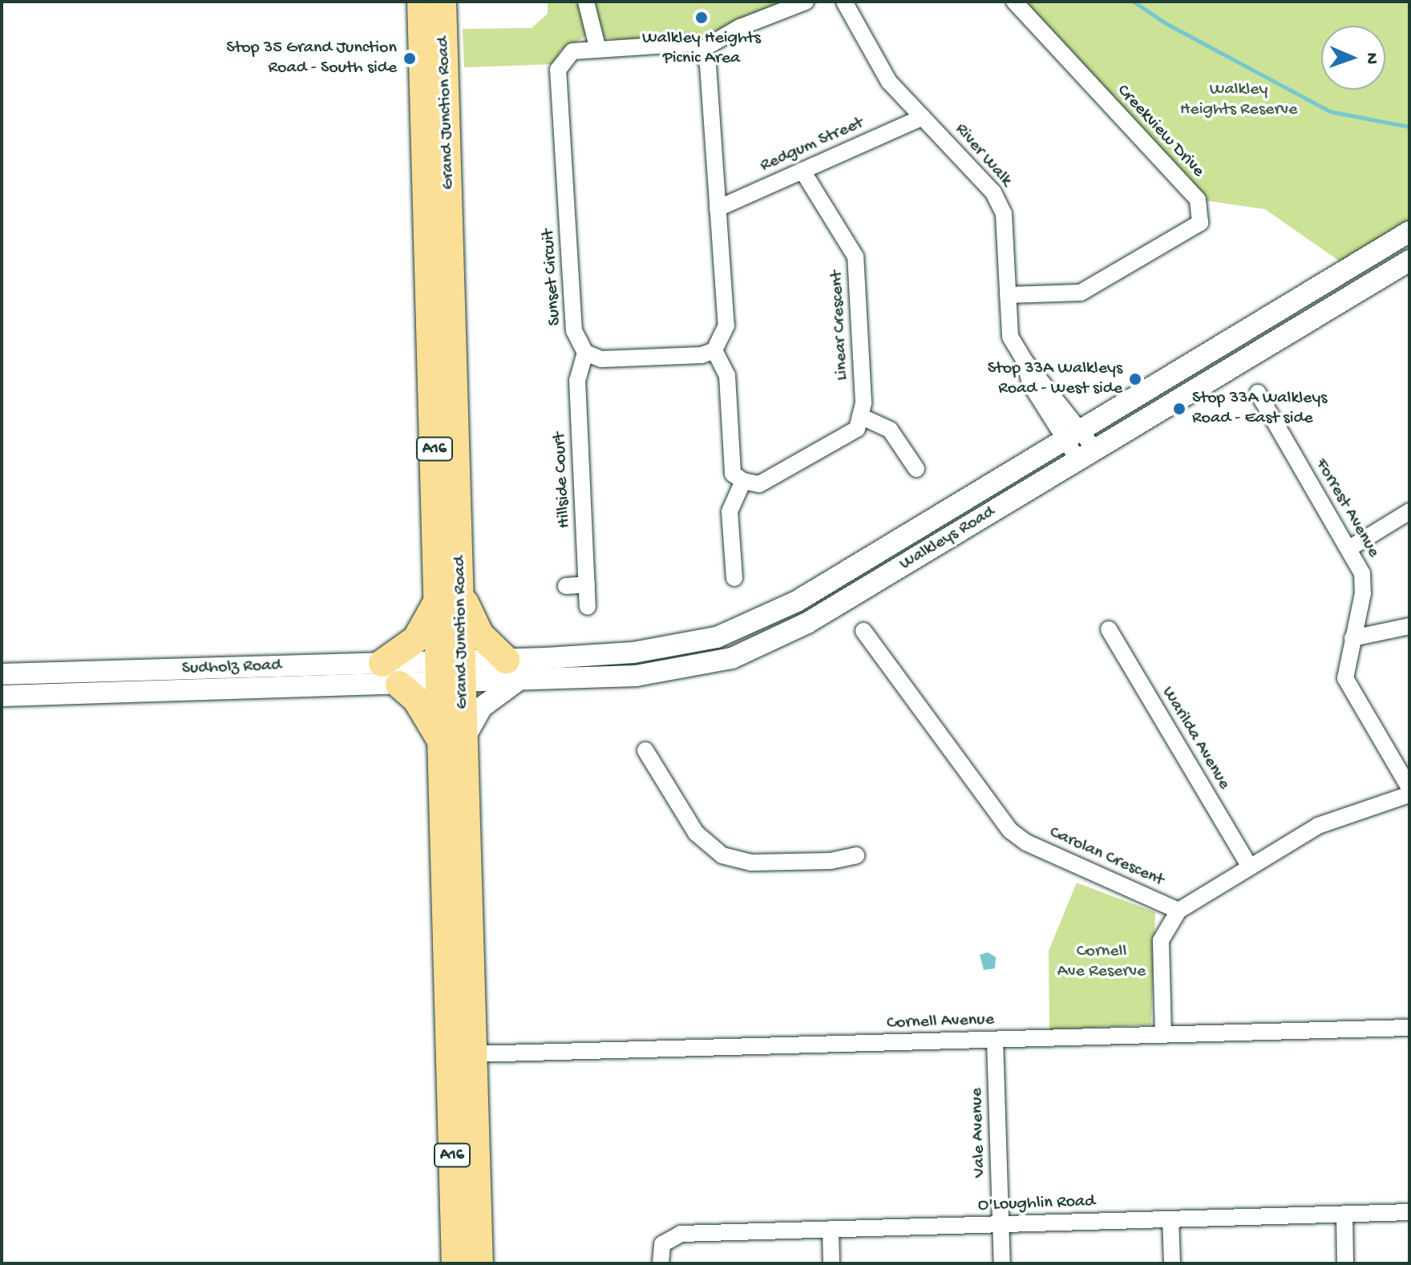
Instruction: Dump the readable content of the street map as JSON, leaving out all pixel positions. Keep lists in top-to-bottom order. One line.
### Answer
{"streets":{"highway":["Grand Junction Road","A16"],"main road":["Walkleys Road","Sudholz Road"],"street":["Creekview Drive","Redgum Street","River Walk","Sunset Circuit","Linear Crescent","Hillside Court","Forrest Avenue","Warilda Avenue","Carolan Crescent","Cornell Avenue","Vale Avenue","O'Loughlin Road"]},"crossings":[["Grand Junction Road","Walkleys Road"],["Grand Junction Road","Sudholz Road"],["Grand Junction Road","Cornell Avenue"],["Creekview Drive","River Walk"],["Redgum Street","River Walk"],["Redgum Street","Linear Crescent"],["River Walk","Walkleys Road"],["Sunset Circuit","Hillside Court"],["Walkleys Road","Sudholz Road"],["Cornell Avenue","Vale Avenue"],["Vale Avenue","O'Loughlin Road"]],"parks":["Walkley Heights Reserve","Cornell Ave Reserve"],"places":["Walkley Heights Picnic Area","Stop 35 Grand Junction Road - South side","Stop 33A Walkleys Road - West side","Stop 33A Walkleys Road - East side"],"north":"right"}
